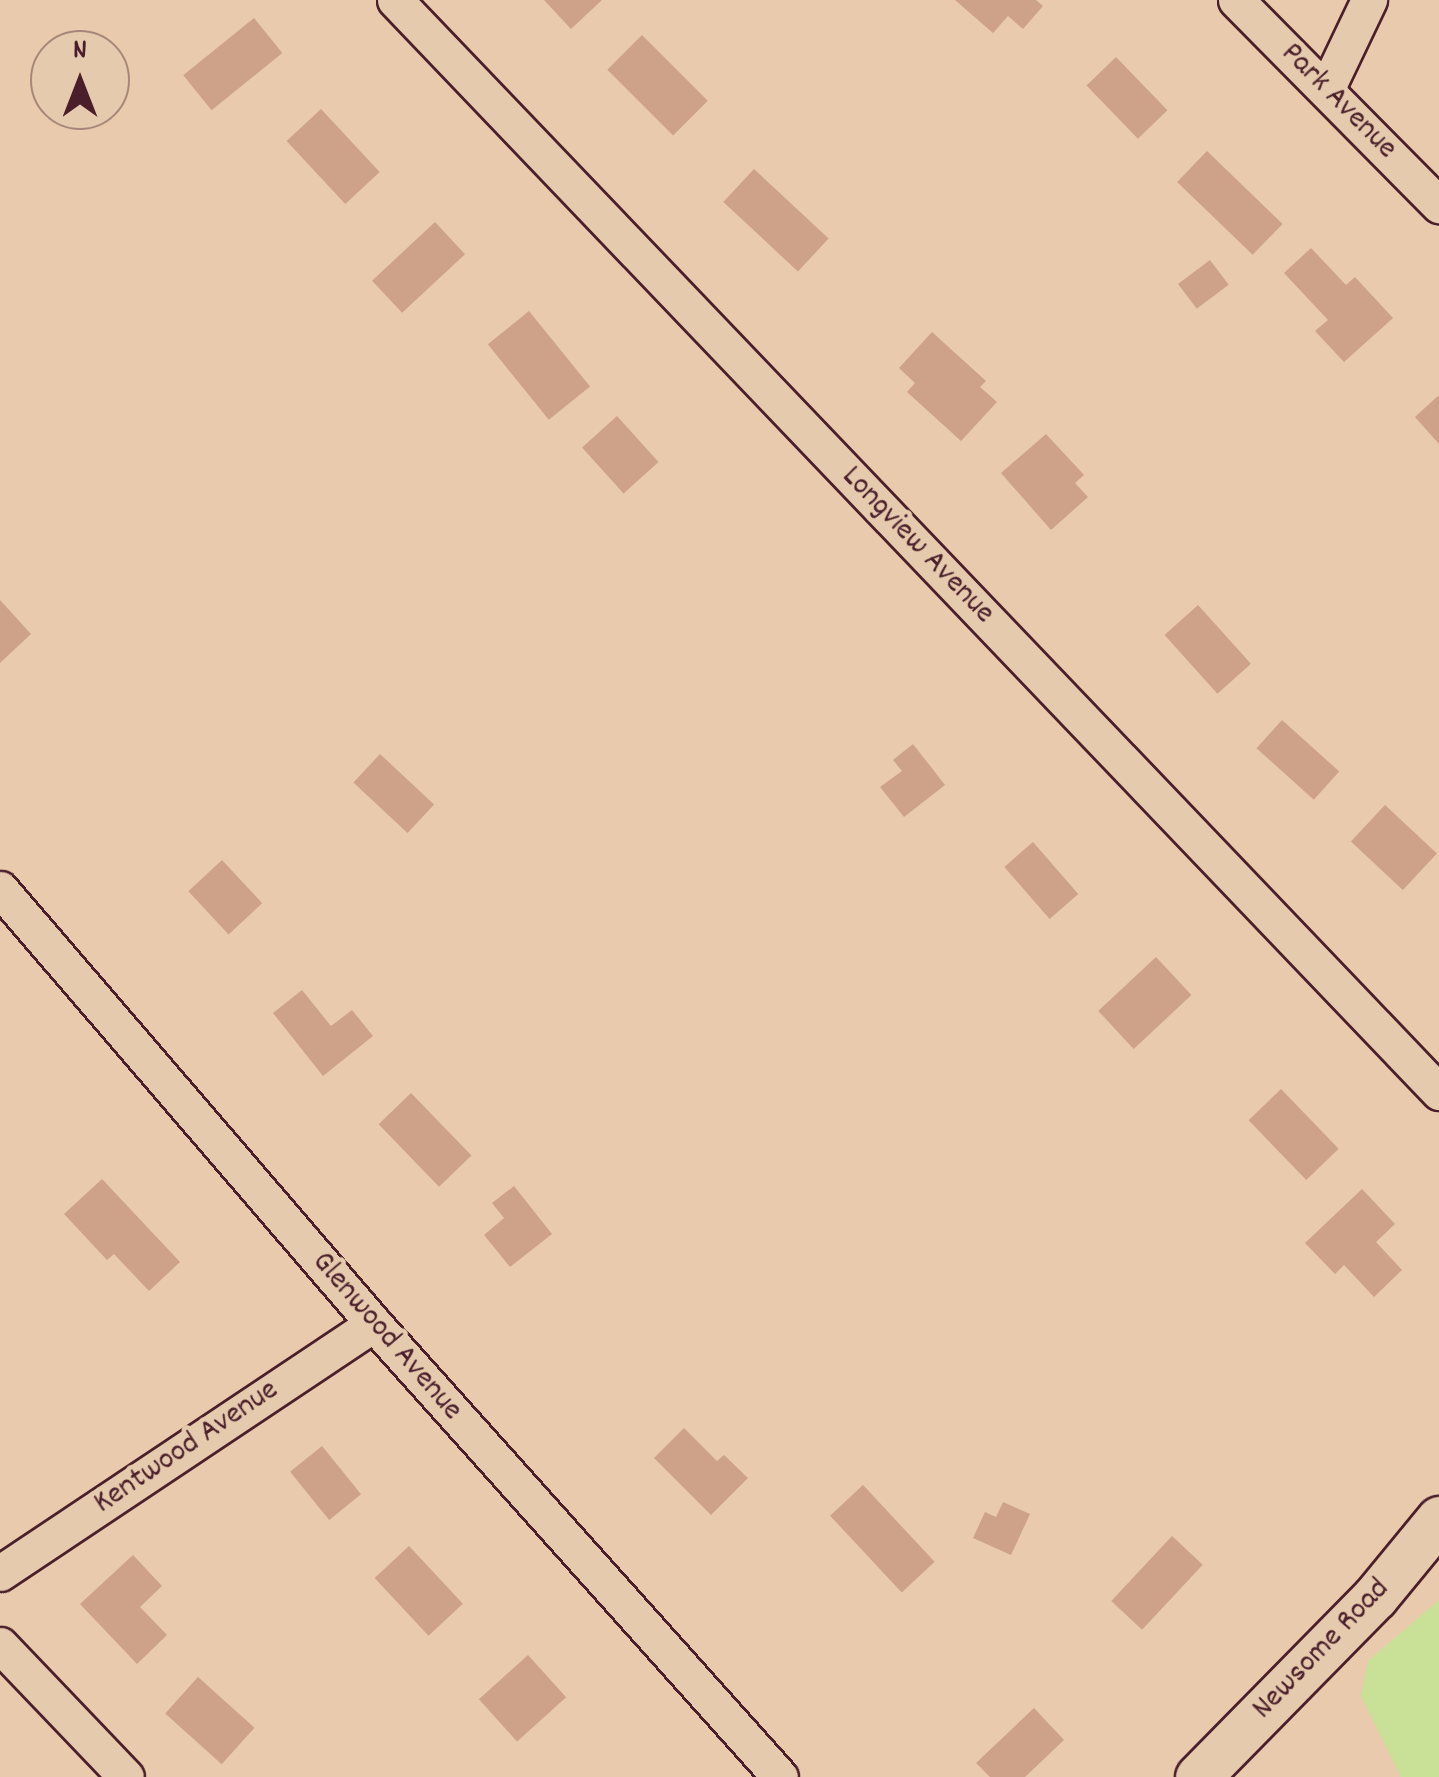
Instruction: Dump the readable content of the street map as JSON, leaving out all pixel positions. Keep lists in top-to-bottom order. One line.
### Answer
{"streets":{"street":["Park Avenue","Longview Avenue","Glenwood Avenue","Kentwood Avenue","Newsome Road"]},"crossings":[["Glenwood Avenue","Kentwood Avenue"]],"north":"top"}
